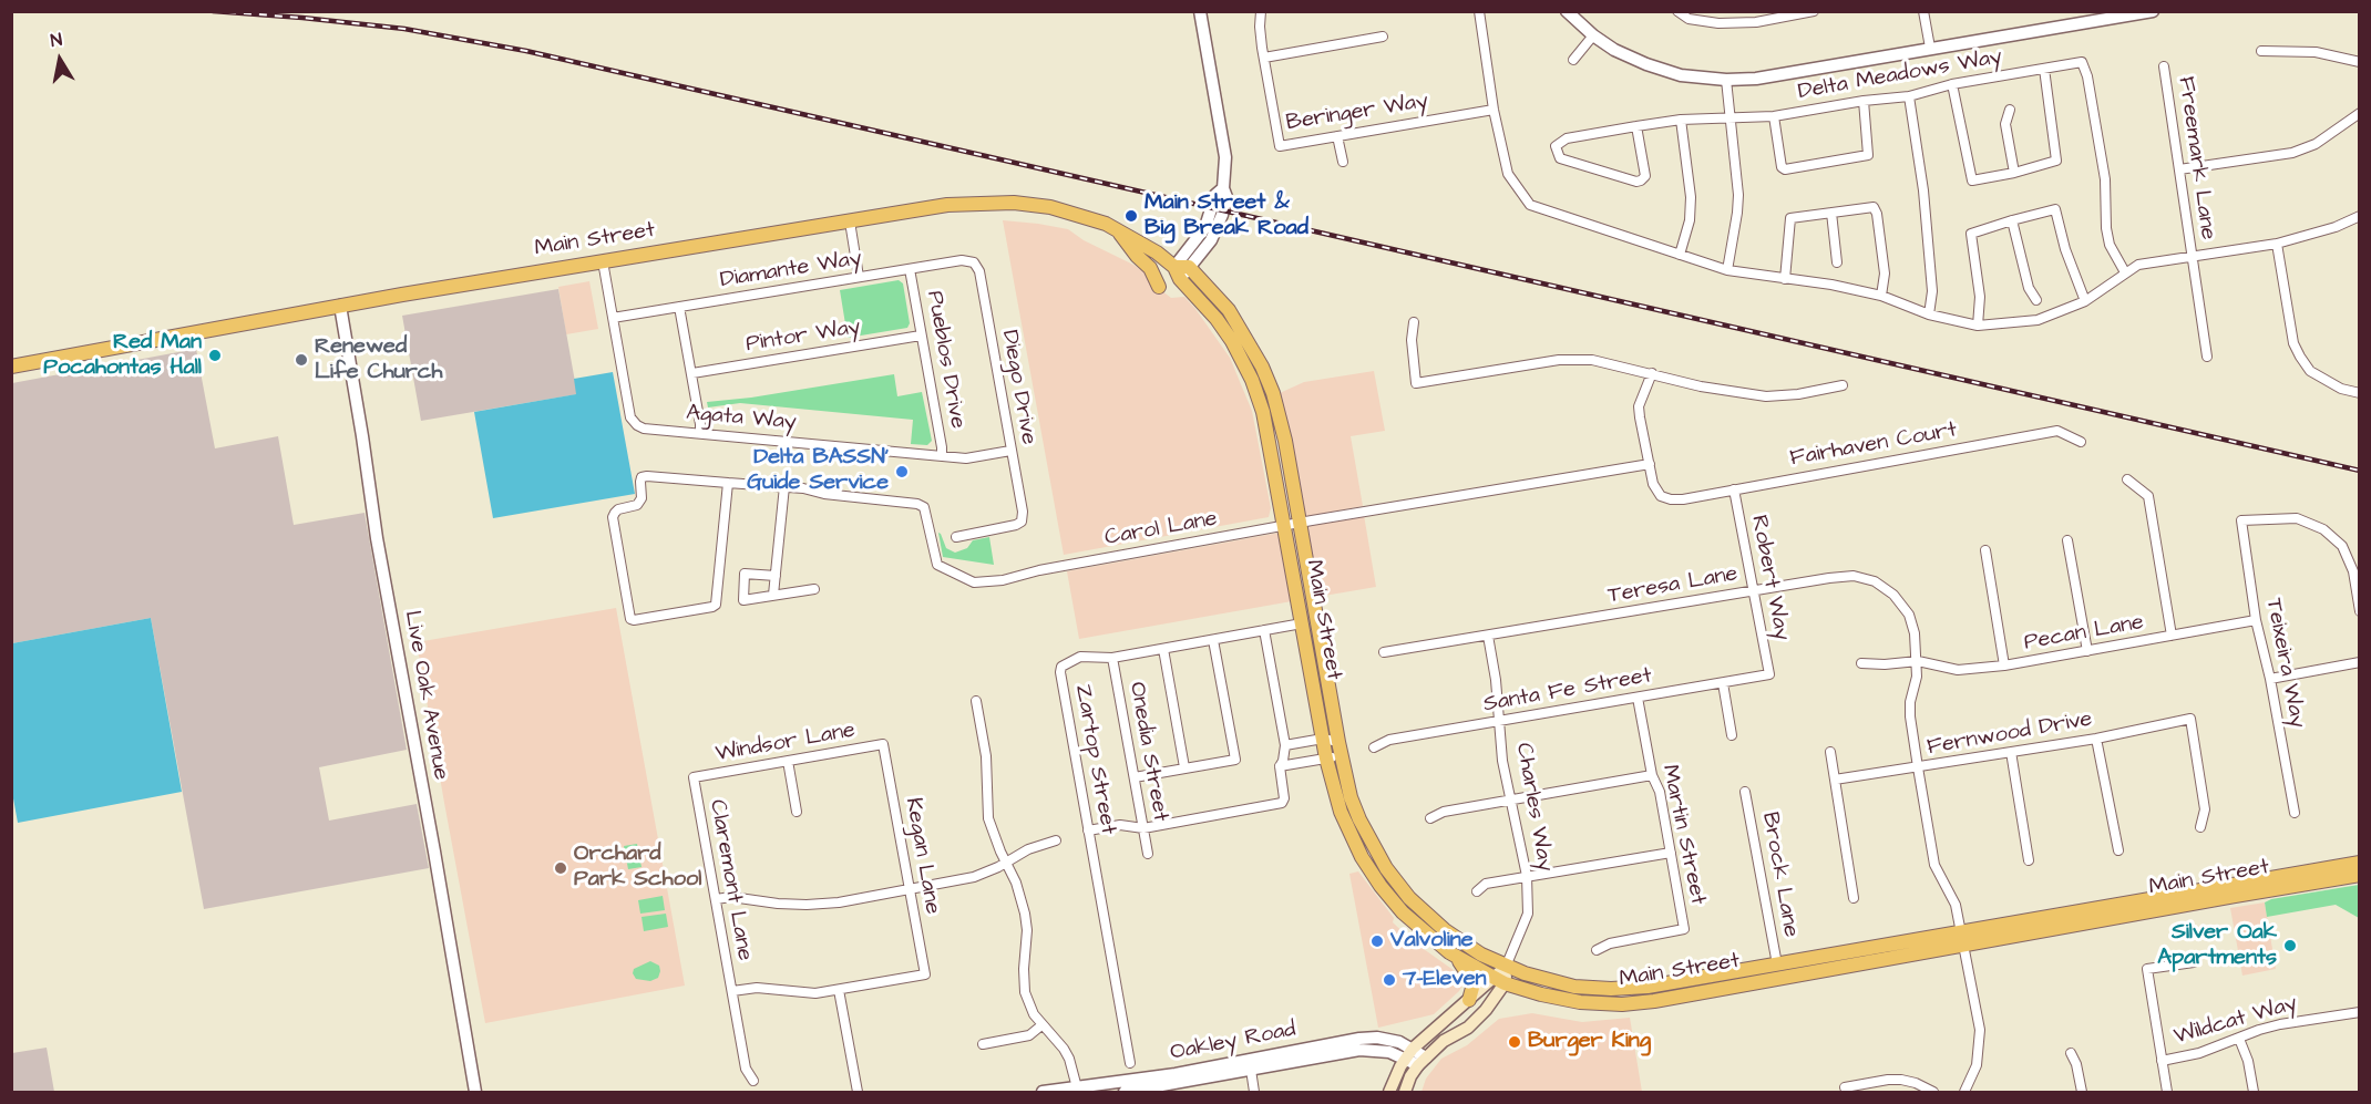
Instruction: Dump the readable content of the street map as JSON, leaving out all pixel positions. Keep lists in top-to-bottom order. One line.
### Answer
{"streets":{"main road":["Main Street"],"street":["Delta Meadows Way","Beringer Way","Freemark Lane","Diamante Way","Pintor Way","Pueblos Drive","Diego Drive","Agata Way","Fairhaven Court","Carol Lane","Robert Way","Teresa Lane","Pecan Lane","Teixeira Way","Santa Fe Street","Live Oak Avenue","Fernwood Drive","Windsor Lane","Onedia Street","Zartop Street","Charles Way","Martin Street","Kegan Lane","Brock Lane","Claremont Lane","Wildcat Way","Oakley Road"]},"crossings":[["Main Street","Agata Way"],["Main Street","Carol Lane"],["Main Street","Teresa Lane"],["Main Street","Live Oak Avenue"],["Main Street","Zartop Street"],["Main Street","Charles Way"],["Main Street","Brock Lane"],["Diamante Way","Pueblos Drive"],["Diamante Way","Diego Drive"],["Diamante Way","Agata Way"],["Pintor Way","Pueblos Drive"],["Pueblos Drive","Agata Way"],["Diego Drive","Agata Way"],["Fairhaven Court","Carol Lane"],["Fairhaven Court","Robert Way"],["Robert Way","Teresa Lane"],["Robert Way","Santa Fe Street"],["Teresa Lane","Pecan Lane"],["Teresa Lane","Fernwood Drive"],["Teresa Lane","Charles Way"],["Pecan Lane","Teixeira Way"],["Santa Fe Street","Charles Way"],["Santa Fe Street","Martin Street"],["Windsor Lane","Kegan Lane"],["Windsor Lane","Claremont Lane"],["Onedia Street","Zartop Street"]],"places":["Main Street & Big Break Road","Red Man Pocahontas Hall","Renewed Life Church","Delta BASSN' Guide Service","Orchard Park School","Valvoline","Silver Oak Apartments","7-Eleven","Burger King"],"north":"top"}
